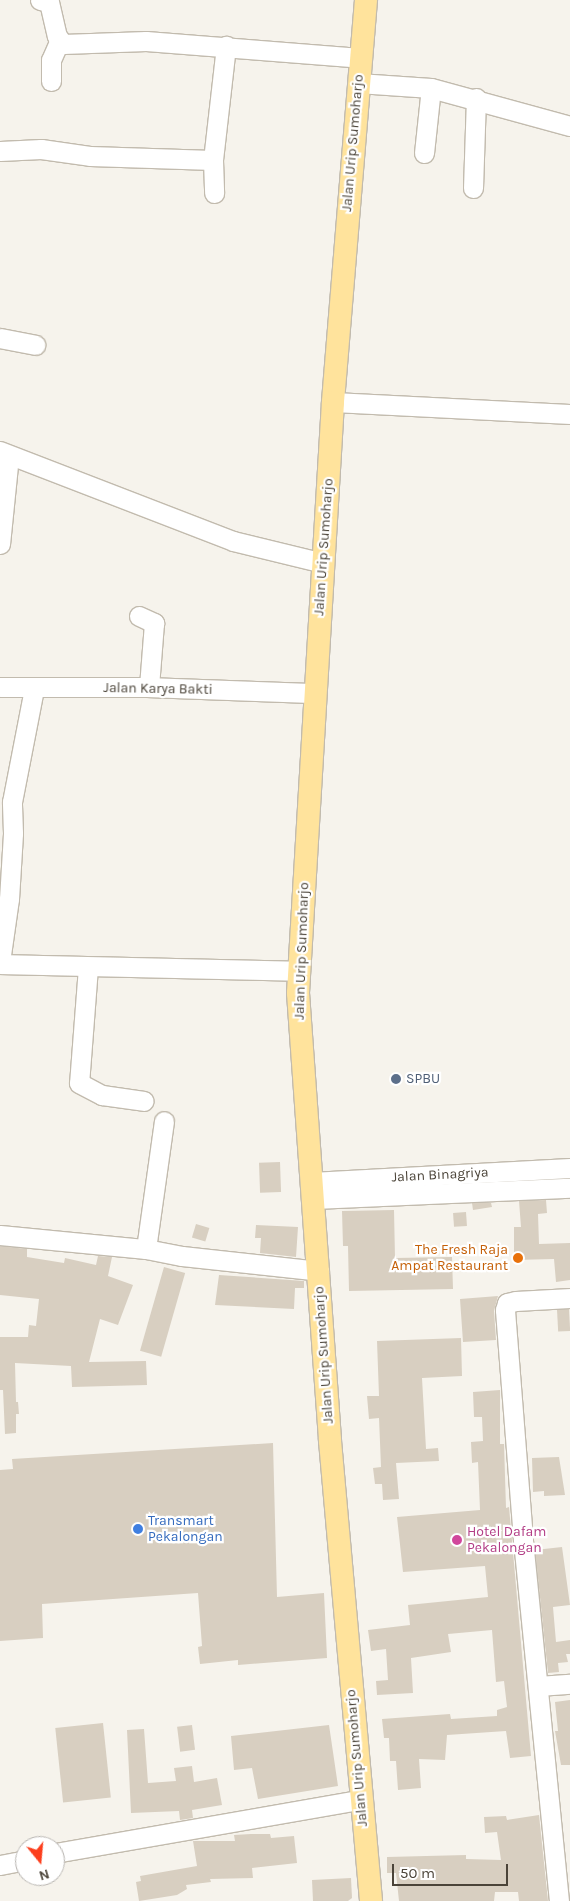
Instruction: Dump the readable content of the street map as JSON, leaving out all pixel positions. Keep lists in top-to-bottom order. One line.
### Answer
{"streets":{"main road":["Jalan Urip Sumoharjo"],"street":["Jalan Karya Bakti","Jalan Binagriya"]},"crossings":[["Jalan Urip Sumoharjo","Jalan Karya Bakti"],["Jalan Urip Sumoharjo","Jalan Binagriya"]],"places":["SPBU","The Fresh Raja Ampat Restaurant","Transmart Pekalongan","Hotel Dafam Pekalongan"],"scale_bar":"50 m","north":"bottom"}
